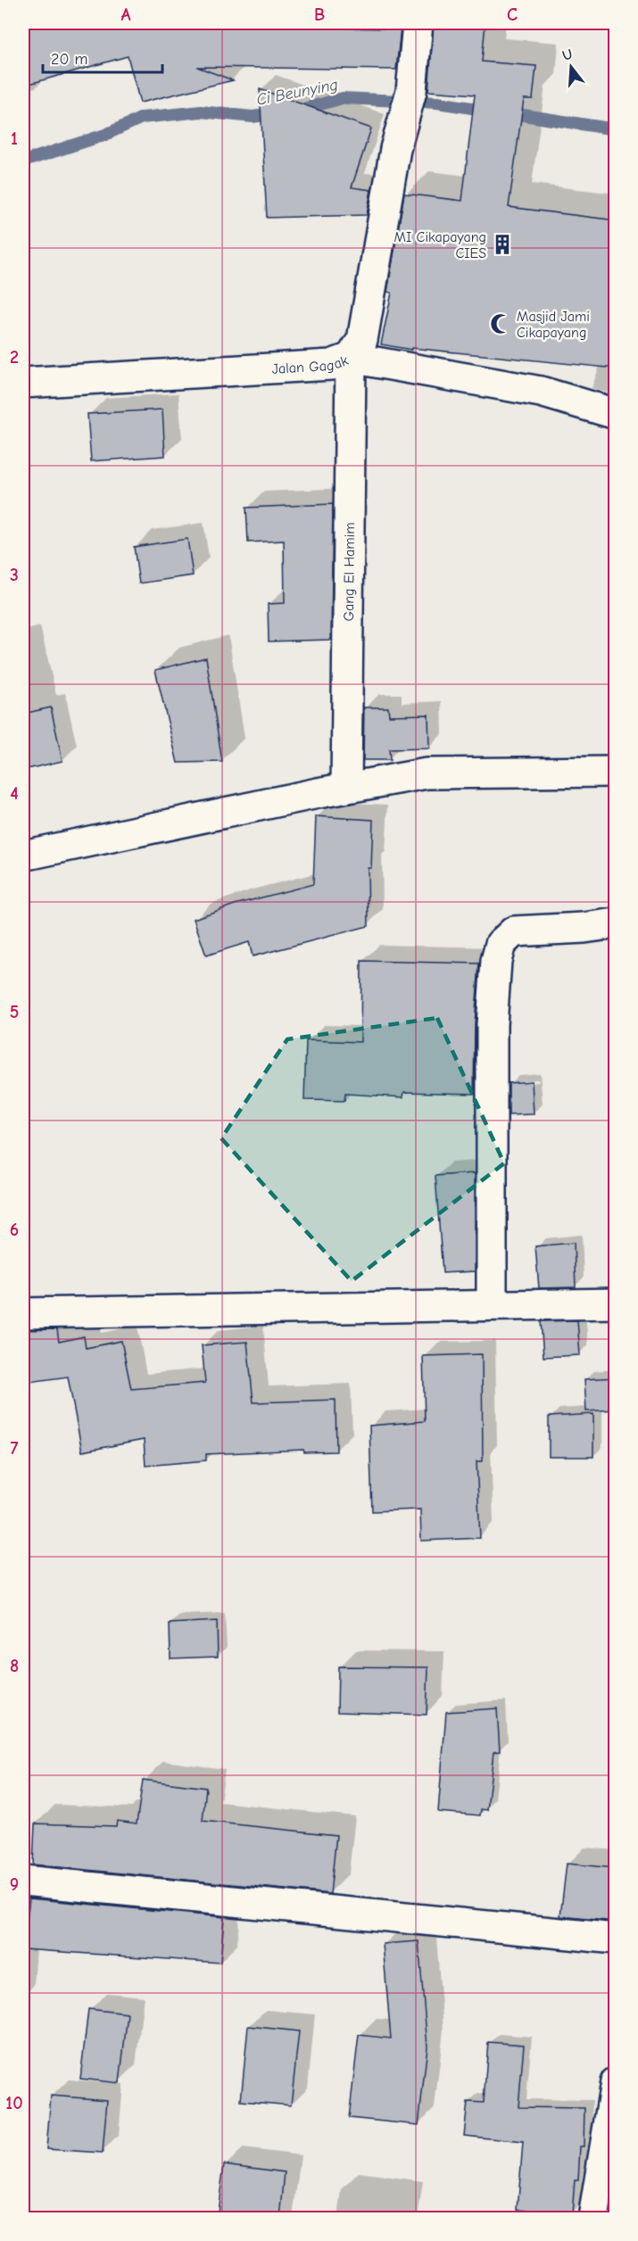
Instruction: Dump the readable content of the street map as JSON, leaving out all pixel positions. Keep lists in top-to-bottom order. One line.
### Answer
{"streets":{"street":["Jalan Gagak","Gang El Hamim"]},"crossings":[["Jalan Gagak","Gang El Hamim"]],"water":["Ci Beunying"],"places":{"building":["MI Cikapayang CIES"],"mosque":["Masjid Jami Cikapayang"]},"scale_bar":"20 m","north":"top","grid":{"columns":["A","B","C"],"rows":["1","2","3","4","5","6","7","8","9","10"]}}
